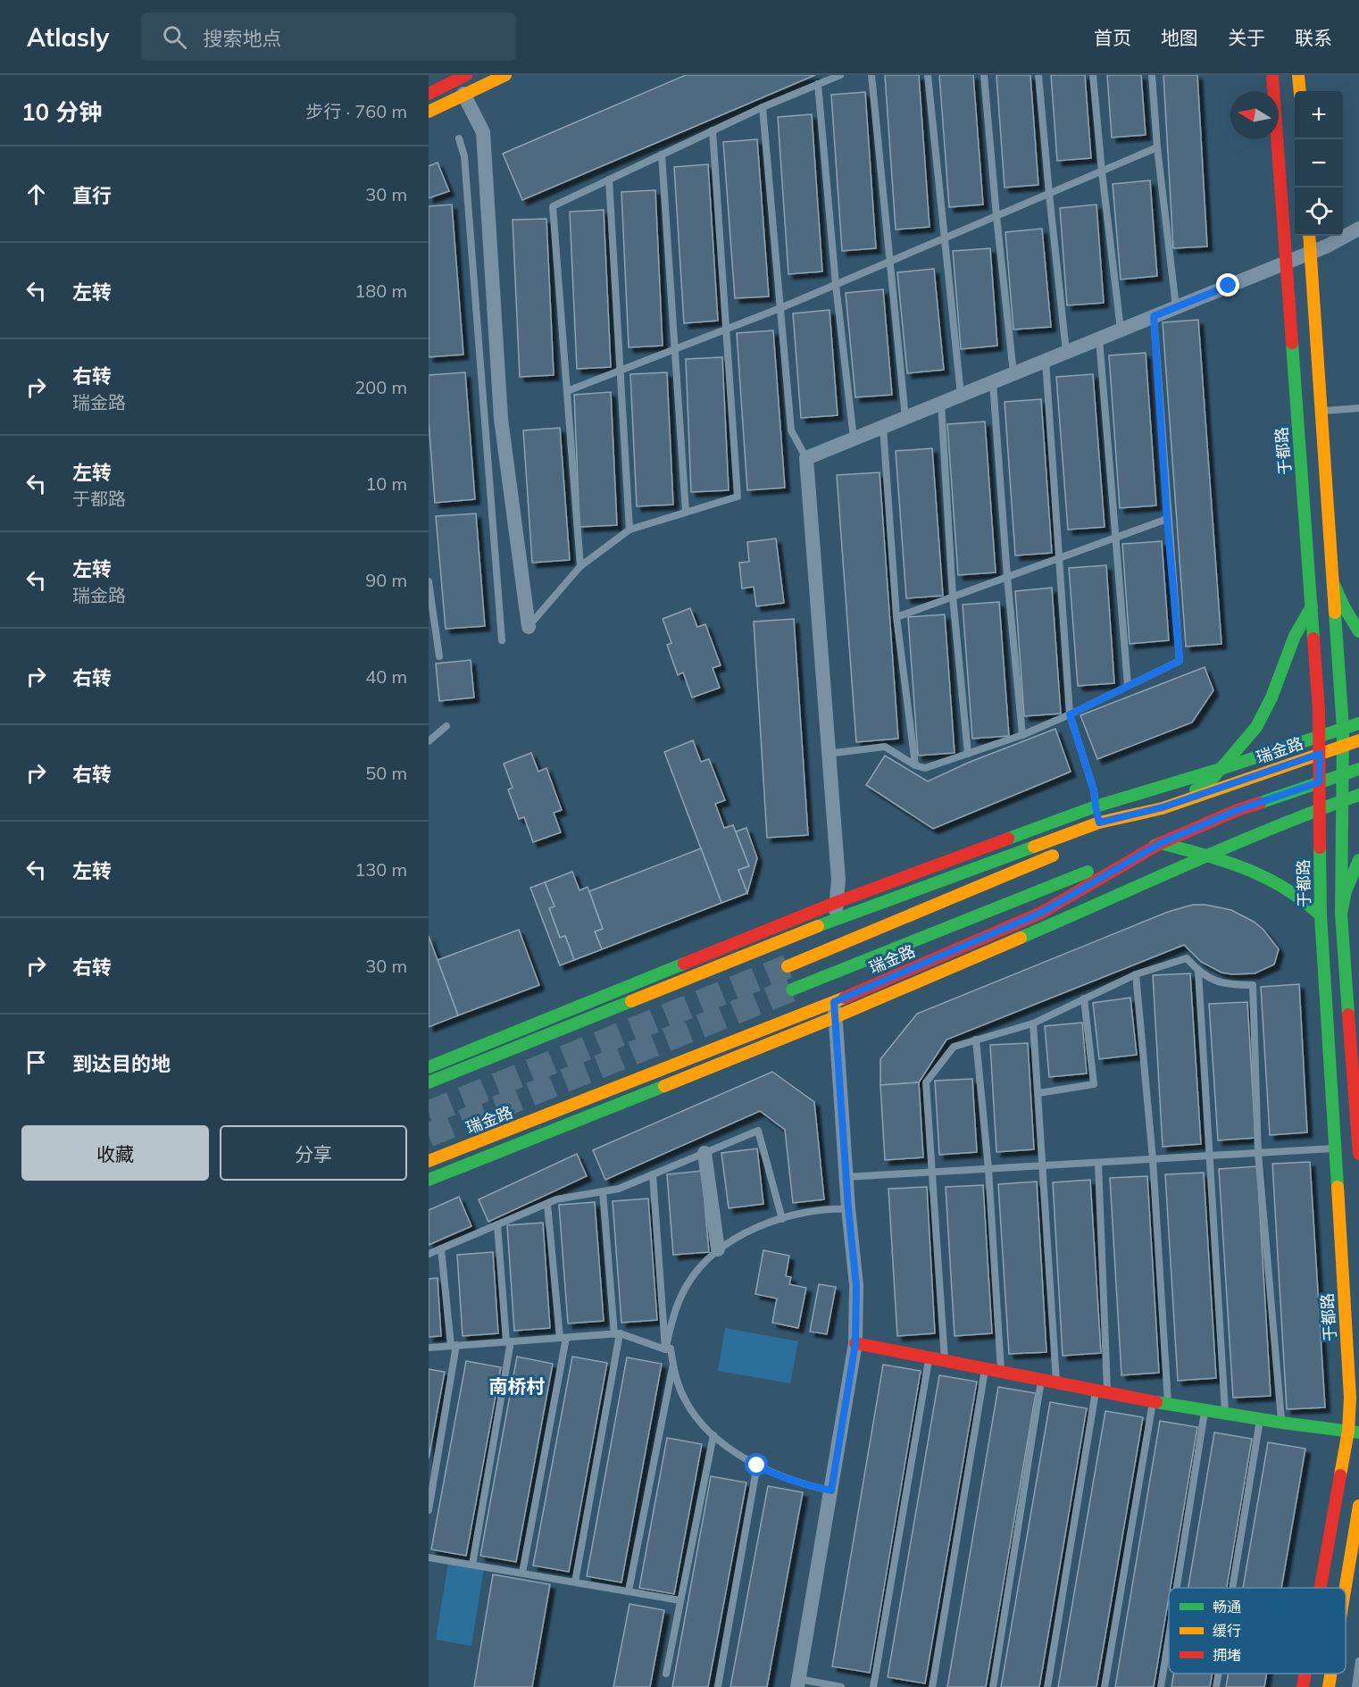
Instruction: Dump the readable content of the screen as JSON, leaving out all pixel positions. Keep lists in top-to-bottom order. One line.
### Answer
{"streets":{"main road":["于都路","瑞金路"]},"crossings":[["于都路","瑞金路"]],"districts":["南桥村"],"legend":["畅通","缓行","拥堵"],"north":"left","page":{"header":"Atlasly","search":"搜索地点","nav":["首页","地图","关于","联系"],"heading":["10 分钟","步行 · 760 m"],"map_buttons":["+","−"],"list":[["直行","30 m"],["左转","180 m"],["右转","瑞金路","200 m"],["左转","于都路","10 m"],["左转","瑞金路","90 m"],["右转","40 m"],["右转","50 m"],["左转","130 m"],["右转","30 m"],"到达目的地"],"buttons":["收藏","分享"]}}
